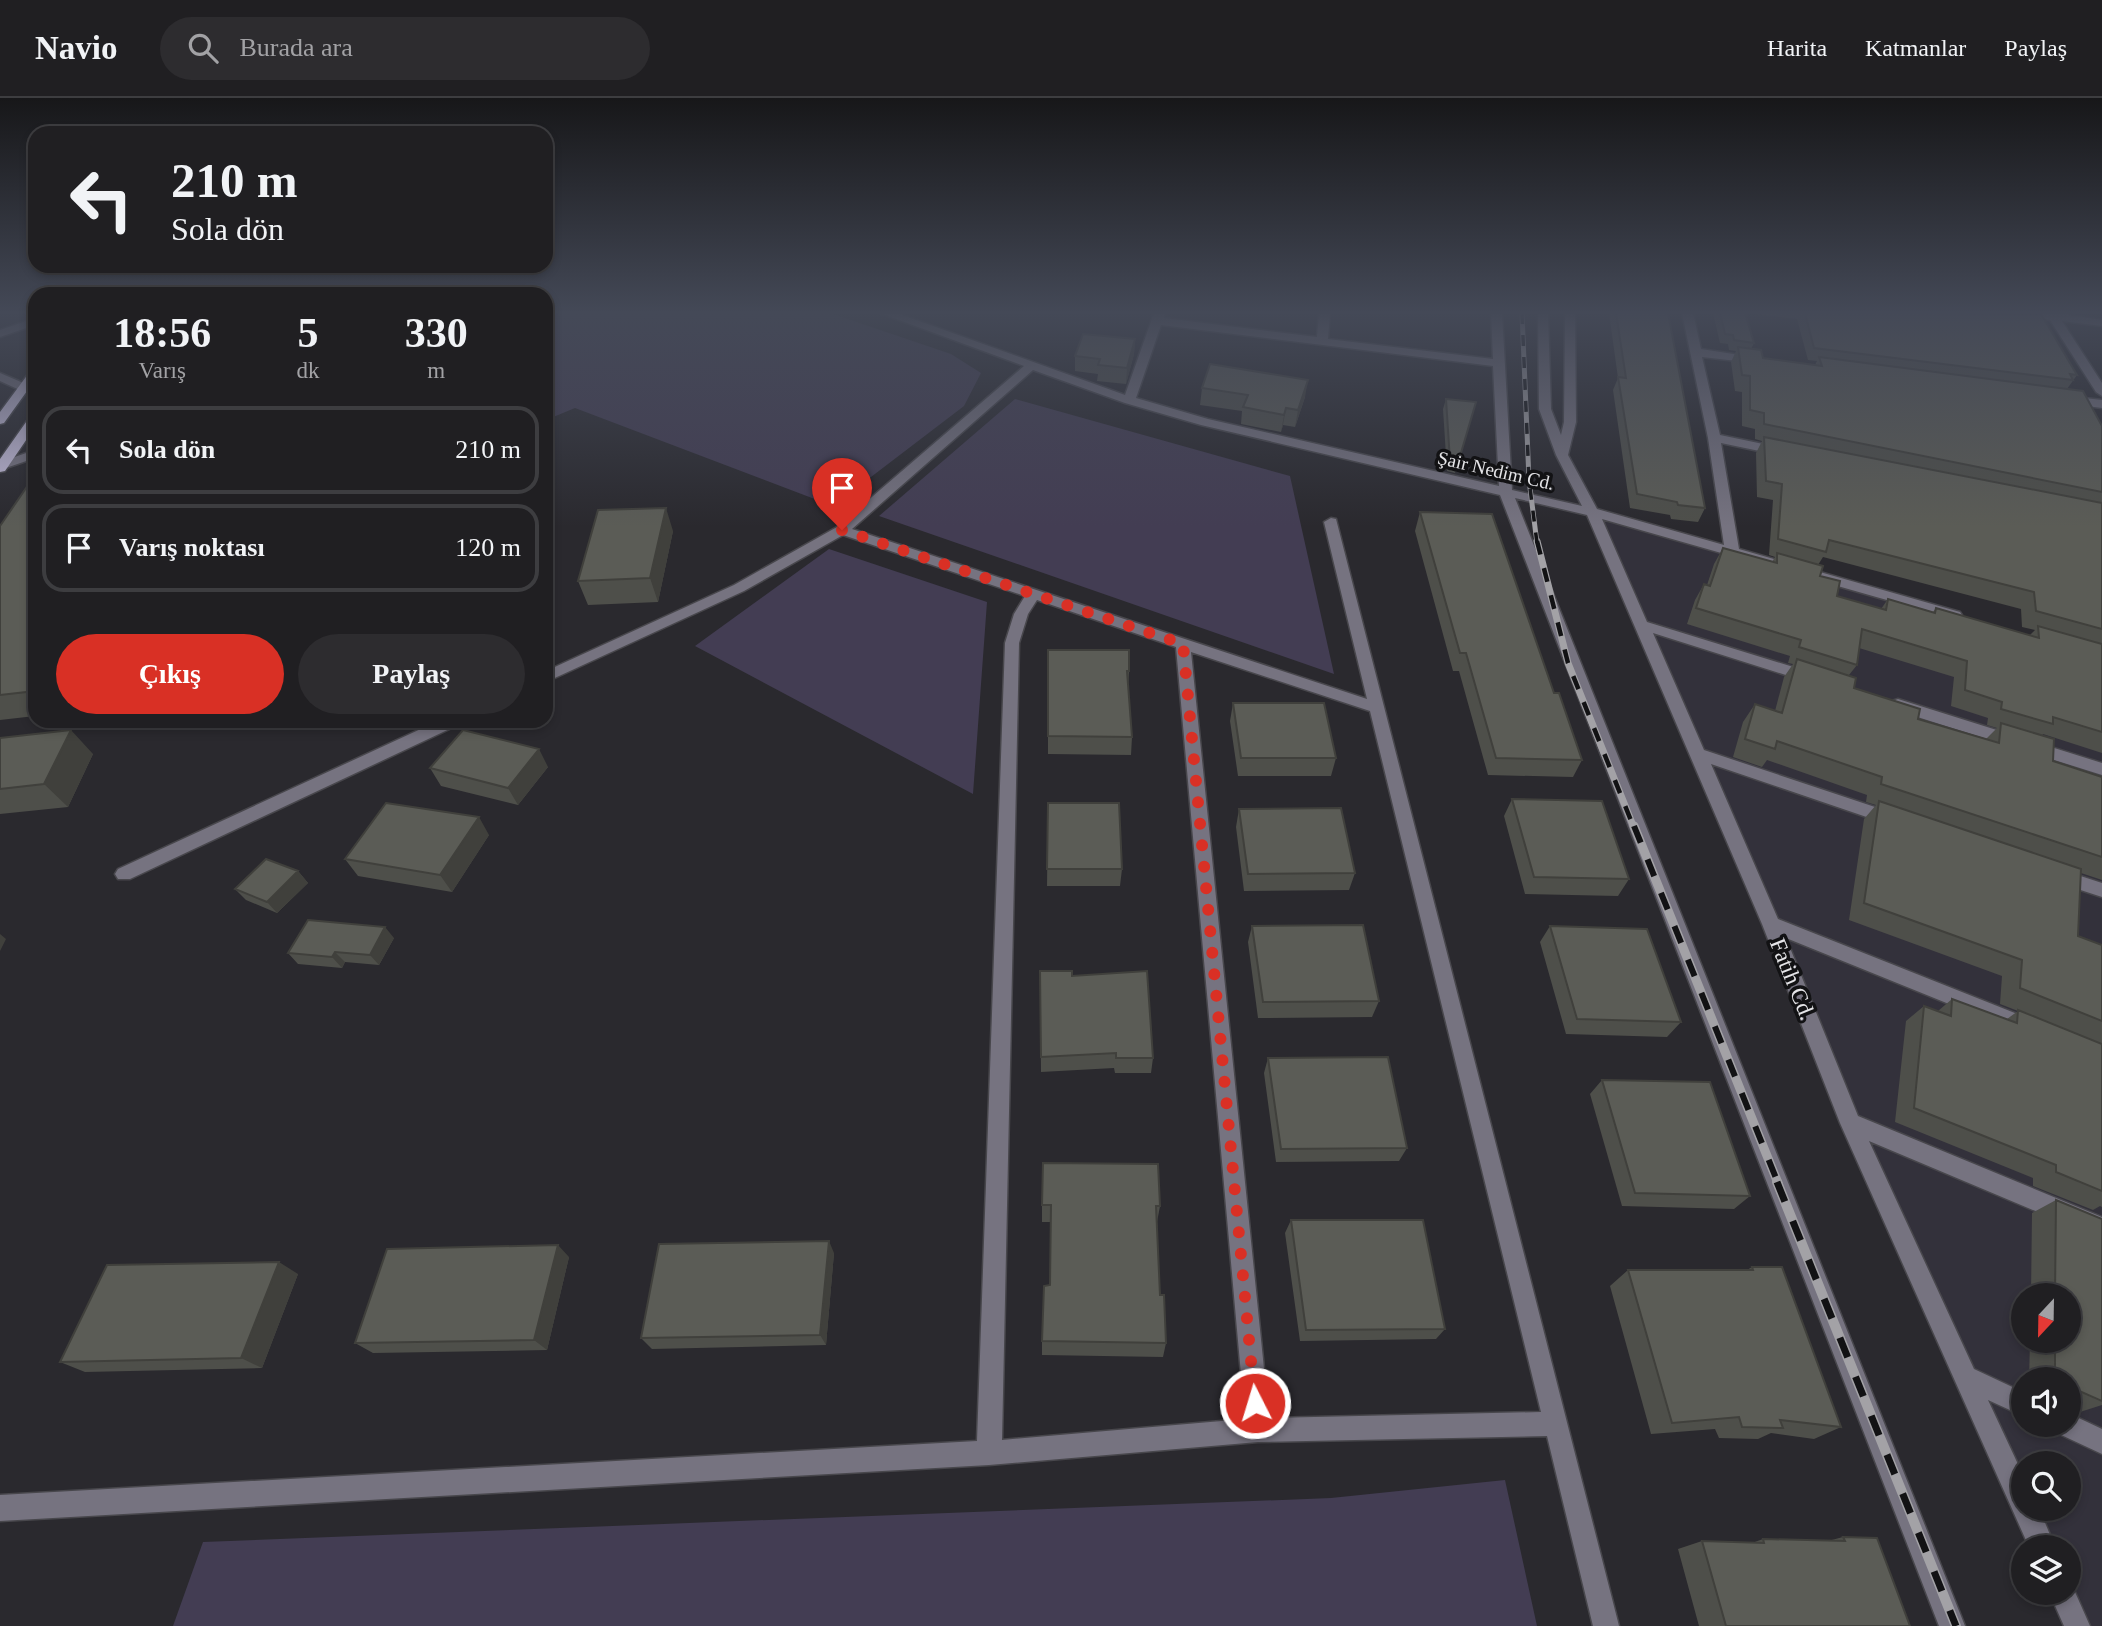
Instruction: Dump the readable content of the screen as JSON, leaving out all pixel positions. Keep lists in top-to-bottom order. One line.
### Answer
{"streets":{"street":["Şair Nedim Cd.","Fatih Cd."]},"crossings":[["Şair Nedim Cd.","Fatih Cd."]],"north":"bottom","page":{"header":"Navio","search":"Burada ara","nav":["Harita","Katmanlar","Paylaş"],"turn":["210 m","Sola dön"],"eta":["18:56","Varış","5","dk","330","m"],"list":[{"name":"Sola dön","value":"210 m"},{"name":"Varış noktası","value":"120 m"}],"buttons":["Çıkış","Paylaş"]}}
